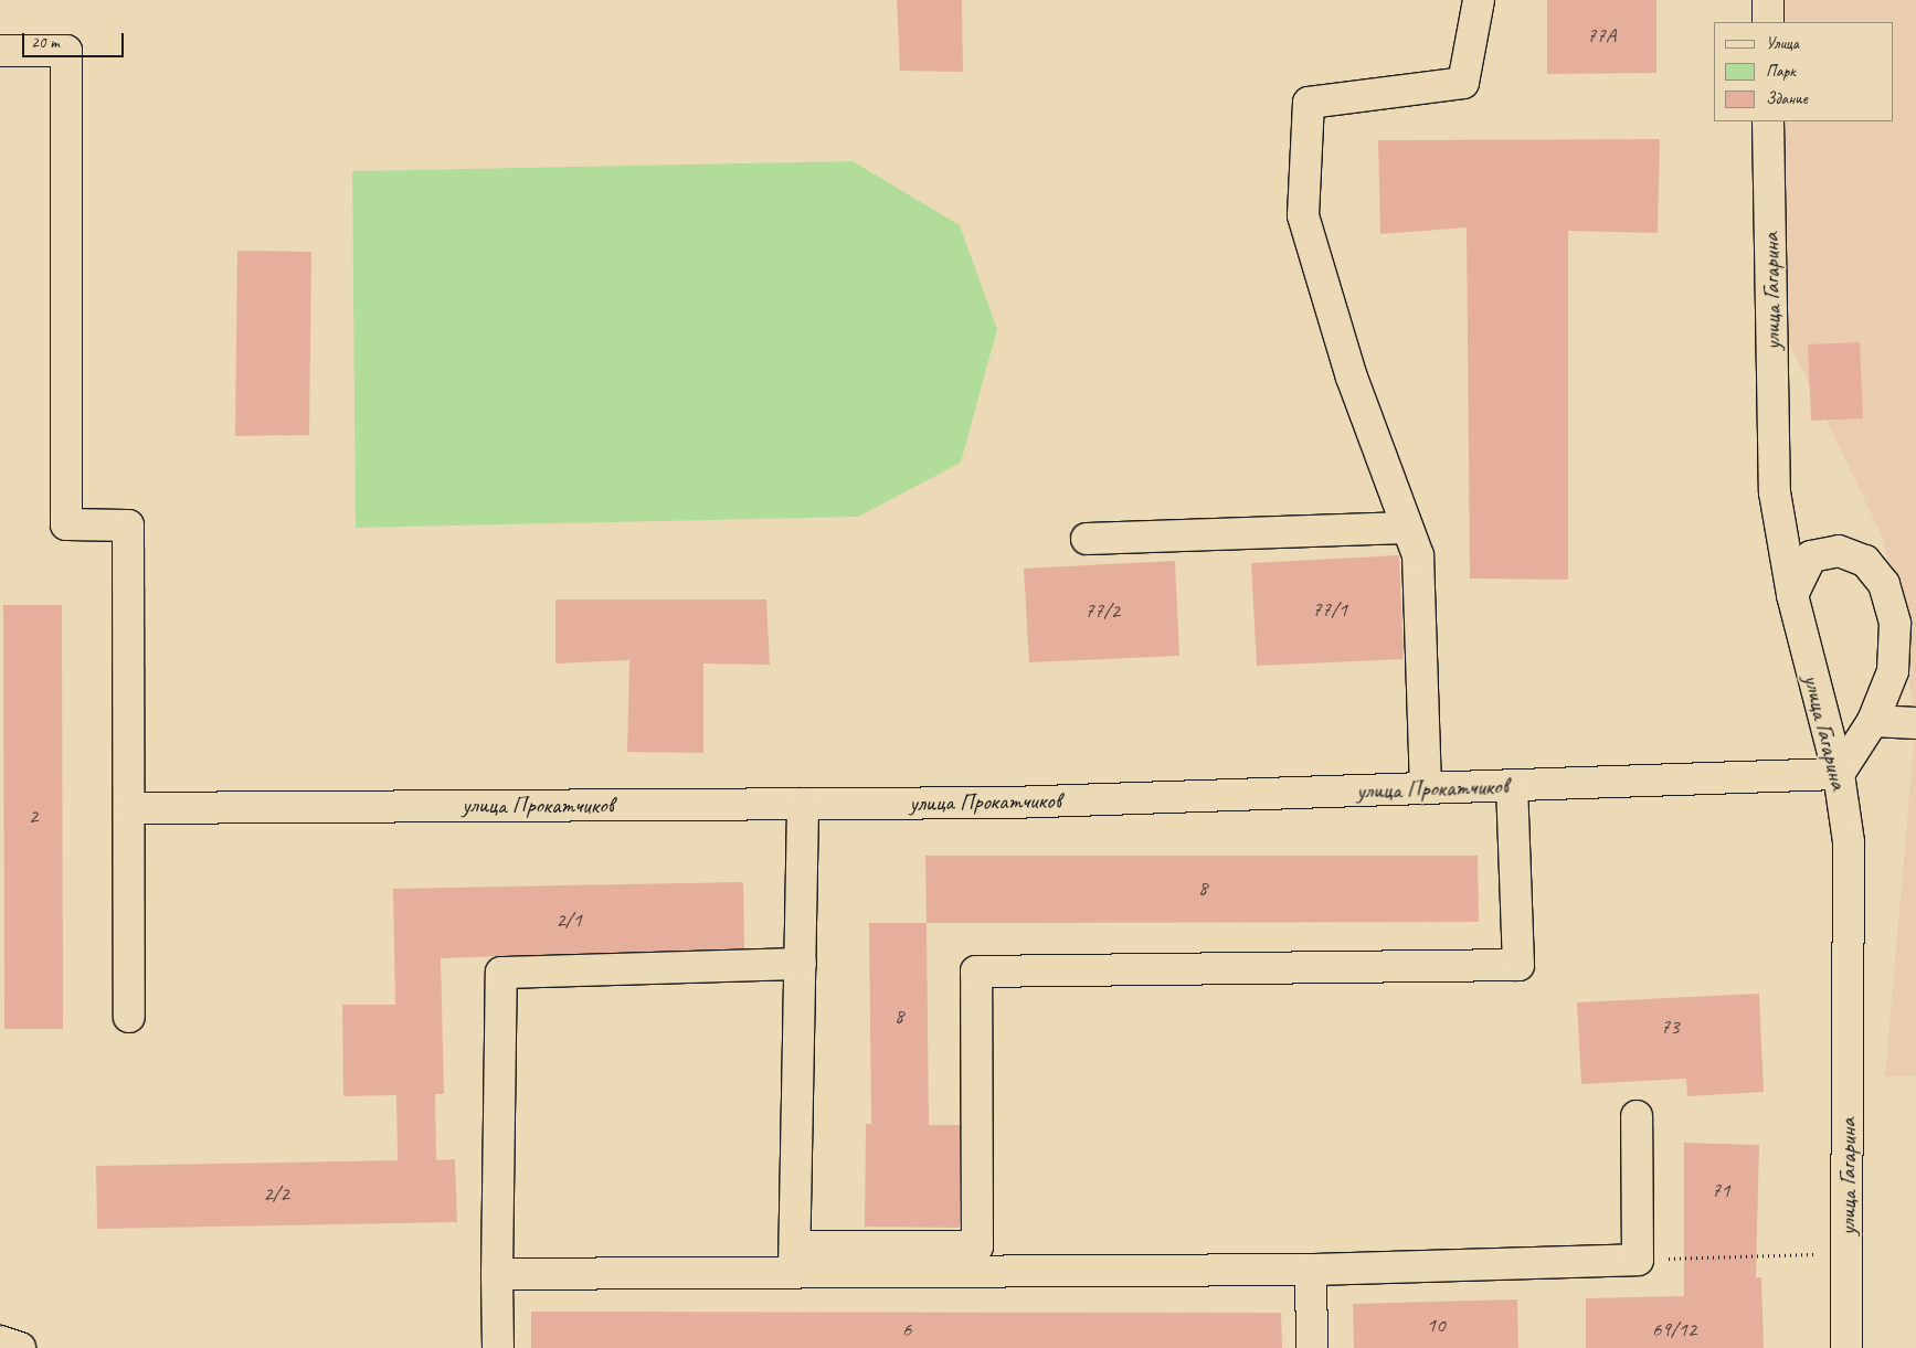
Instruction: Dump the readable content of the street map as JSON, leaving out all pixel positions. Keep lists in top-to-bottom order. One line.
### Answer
{"streets":{"street":["улица Гагарина","улица Прокатчиков"]},"crossings":[["улица Гагарина","улица Прокатчиков"]],"house_numbers":["77А","77/1","77/2","2","8","2/1","8","73","71","2/2","10","6","69/12"],"legend":["Улица","Парк","Здание"],"scale_bar":"20 m"}
